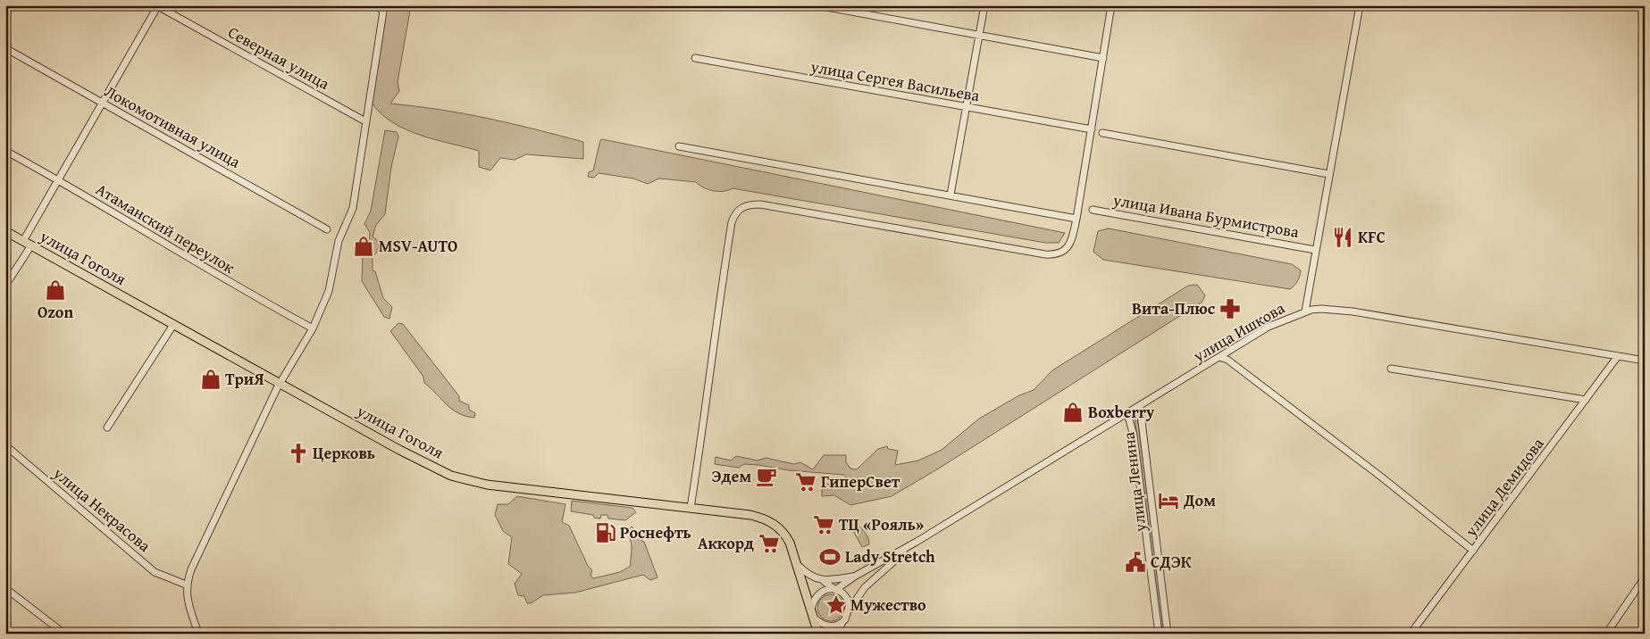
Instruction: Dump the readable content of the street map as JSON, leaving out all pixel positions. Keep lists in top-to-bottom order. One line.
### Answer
{"streets":{"main road":["улица Гоголя"],"street":["Северная улица","улица Сергея Васильева","Локомотивная улица","улица Ивана Бурмистрова","Атаманский переулок","улица Ишкова","улица Ленина","улица Демидова","улица Некрасова"]},"crossings":[["улица Гоголя","улица Ишкова"],["улица Ишкова","улица Ленина"],["улица Ишкова","улица Демидова"]],"places":{"restaurant":["KFC"],"shop":["MSV-AUTO","Ozon","ТриЯ","Boxberry"],"pharmacy":["Вита-Плюс"],"church":["Церковь"],"cafe":["Эдем"],"supermarket":["ГиперСвет","ТЦ «Рояль»","Аккорд"],"hotel":["Дом"],"fuel station":["Роснефть"],"sports":["Lady Stretch"],"public building":["СДЭК"],"place":["Мужество"]}}
